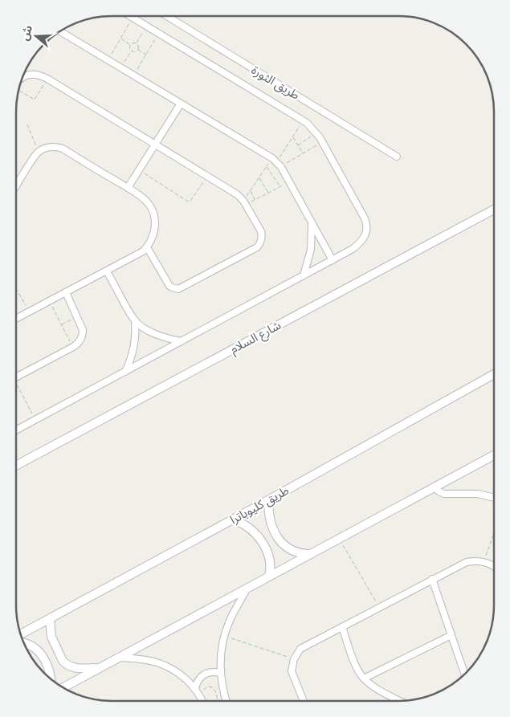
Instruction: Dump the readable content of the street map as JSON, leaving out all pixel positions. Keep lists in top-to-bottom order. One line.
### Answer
{"streets":{"main road":["شارع السلام","طريق كليوباترا"],"street":["طريق الثورة"]},"north":"left"}
